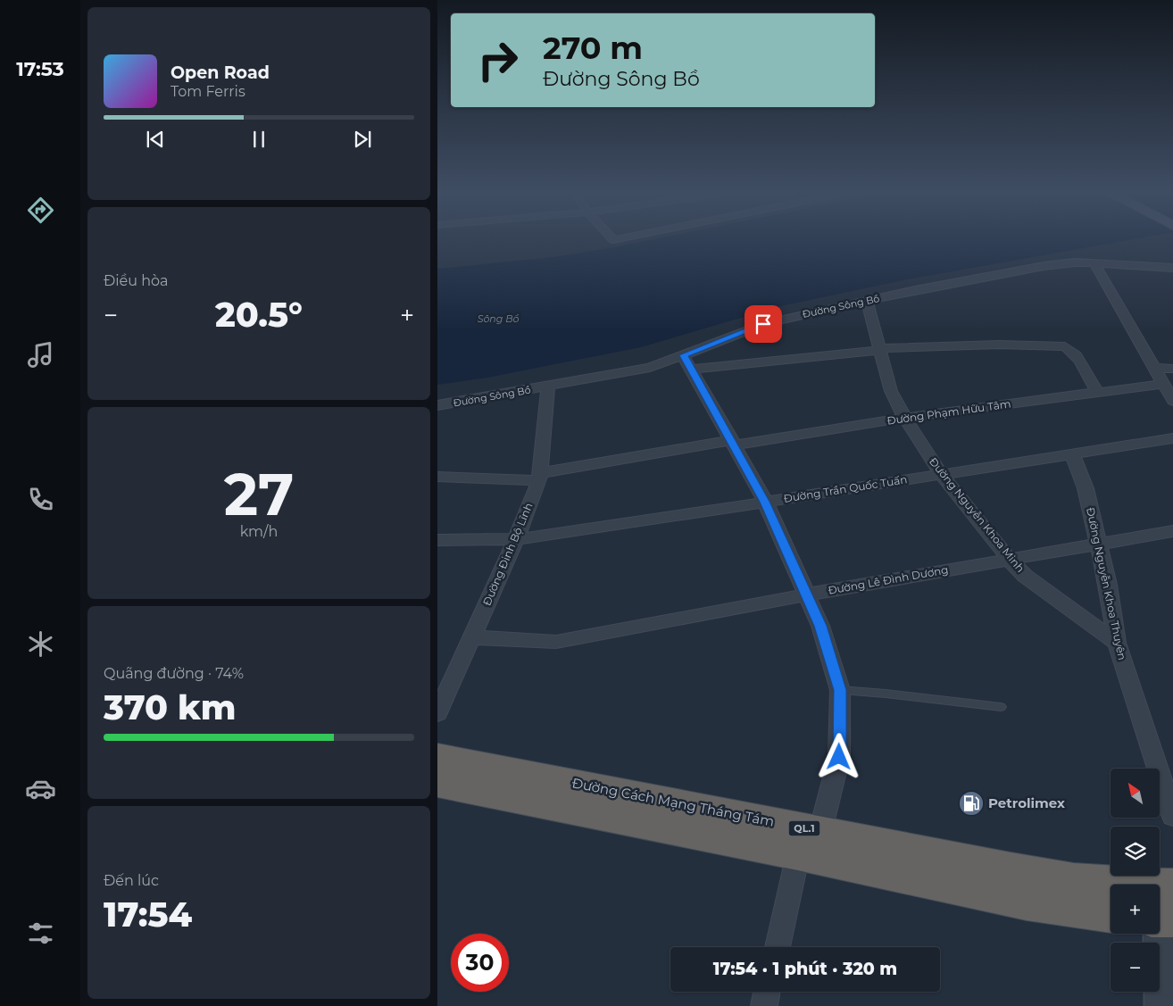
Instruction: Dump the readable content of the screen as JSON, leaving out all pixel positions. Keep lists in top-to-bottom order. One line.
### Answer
{"streets":{"highway":["Đường Cách Mạng Tháng Tám","QL.1"],"street":["Đường Sông Bồ","Đường Phạm Hữu Tâm","Đường Trần Quốc Tuấn","Đường Nguyễn Khoa Minh","Đường Đinh Bộ Lĩnh","Đường Lê Đình Dương","Đường Nguyễn Khoa Thuyên"]},"crossings":[["Đường Sông Bồ","Đường Nguyễn Khoa Minh"],["Đường Sông Bồ","Đường Đinh Bộ Lĩnh"],["Đường Phạm Hữu Tâm","Đường Nguyễn Khoa Minh"],["Đường Phạm Hữu Tâm","Đường Đinh Bộ Lĩnh"],["Đường Trần Quốc Tuấn","Đường Nguyễn Khoa Minh"],["Đường Trần Quốc Tuấn","Đường Đinh Bộ Lĩnh"],["Đường Trần Quốc Tuấn","Đường Nguyễn Khoa Thuyên"],["Đường Nguyễn Khoa Minh","Đường Lê Đình Dương"],["Đường Nguyễn Khoa Minh","Đường Nguyễn Khoa Thuyên"],["Đường Đinh Bộ Lĩnh","Đường Lê Đình Dương"],["Đường Lê Đình Dương","Đường Nguyễn Khoa Thuyên"]],"water":["Sông Bồ"],"places":{"fuel station":["Petrolimex"]},"north":"top left","page":{"tabs":"17:53","turn":["270 m","Đường Sông Bồ"],"song":["Open Road","Tom Ferris"],"tile":["Điều hòa",["27","km/h"],["Quãng đường · 74%","370 km"],["Đến lúc","17:54"]],"heat":["−","20.5°","+"],"map_buttons":["+","−"],"limit":"30","trip":"17:54 · 1 phút · 320 m"}}
